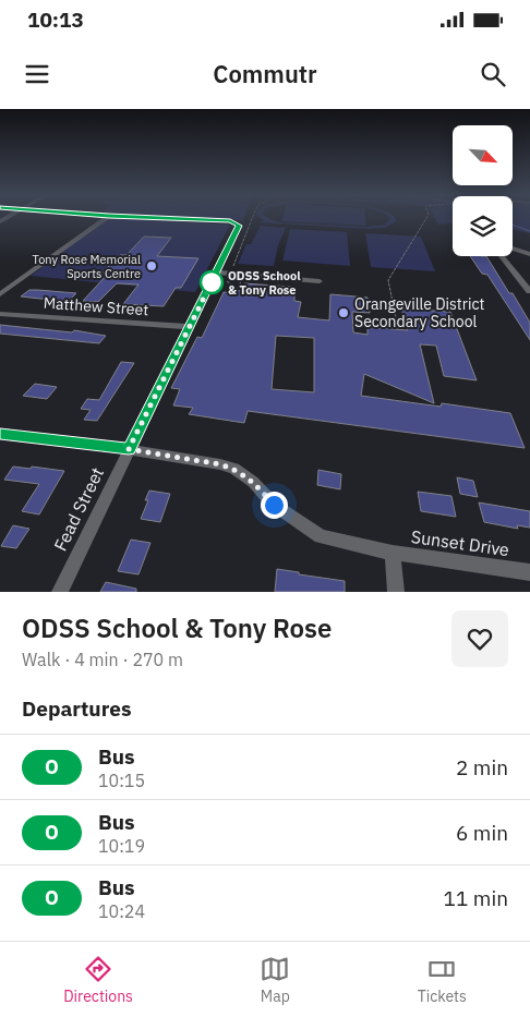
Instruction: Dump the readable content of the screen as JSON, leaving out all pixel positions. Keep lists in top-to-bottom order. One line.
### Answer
{"streets":{"street":["Matthew Street","Fead Street","Sunset Drive"]},"crossings":[["Matthew Street","Fead Street"]],"places":["Tony Rose Memorial Sports Centre","ODSS School & Tony Rose","Orangeville District Secondary School"],"lines":["bus line O"],"north":"bottom right","page":{"status":"10:13","header":"Commutr","heading":[["ODSS School & Tony Rose","Walk · 4 min · 270 m"],"Departures"],"list":[{"mark":"O","name":"Bus","note":"10:15","value":"2 min"},{"mark":"O","name":"Bus","note":"10:19","value":"6 min"},{"mark":"O","name":"Bus","note":"10:24","value":"11 min"}],"tabs":["Directions","Map","Tickets"]}}
